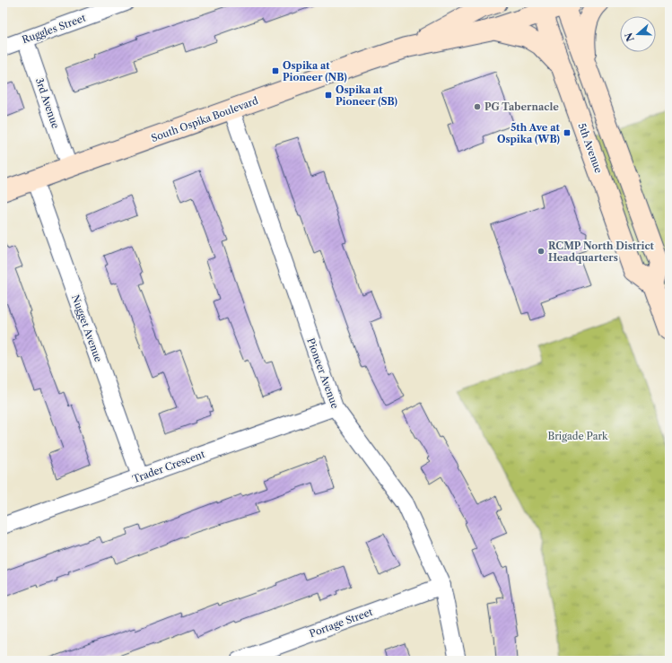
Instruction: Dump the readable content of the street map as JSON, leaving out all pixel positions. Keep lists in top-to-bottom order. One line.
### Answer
{"streets":{"main road":["South Ospika Boulevard","5th Avenue"],"street":["Ruggles Street","3rd Avenue","Nugget Avenue","Pioneer Avenue","Trader Crescent","Portage Street"]},"crossings":[["Ruggles Street","3rd Avenue"],["3rd Avenue","South Ospika Boulevard"],["South Ospika Boulevard","5th Avenue"],["South Ospika Boulevard","Nugget Avenue"],["South Ospika Boulevard","Pioneer Avenue"],["Nugget Avenue","Trader Crescent"],["Pioneer Avenue","Trader Crescent"],["Pioneer Avenue","Portage Street"]],"parks":["Brigade Park"],"places":{"transit":["Ospika at Pioneer (NB)","Ospika at Pioneer (SB)","5th Ave at Ospika (WB)"],"other":["PG Tabernacle","RCMP North District Headquarters"]},"north":"left"}
